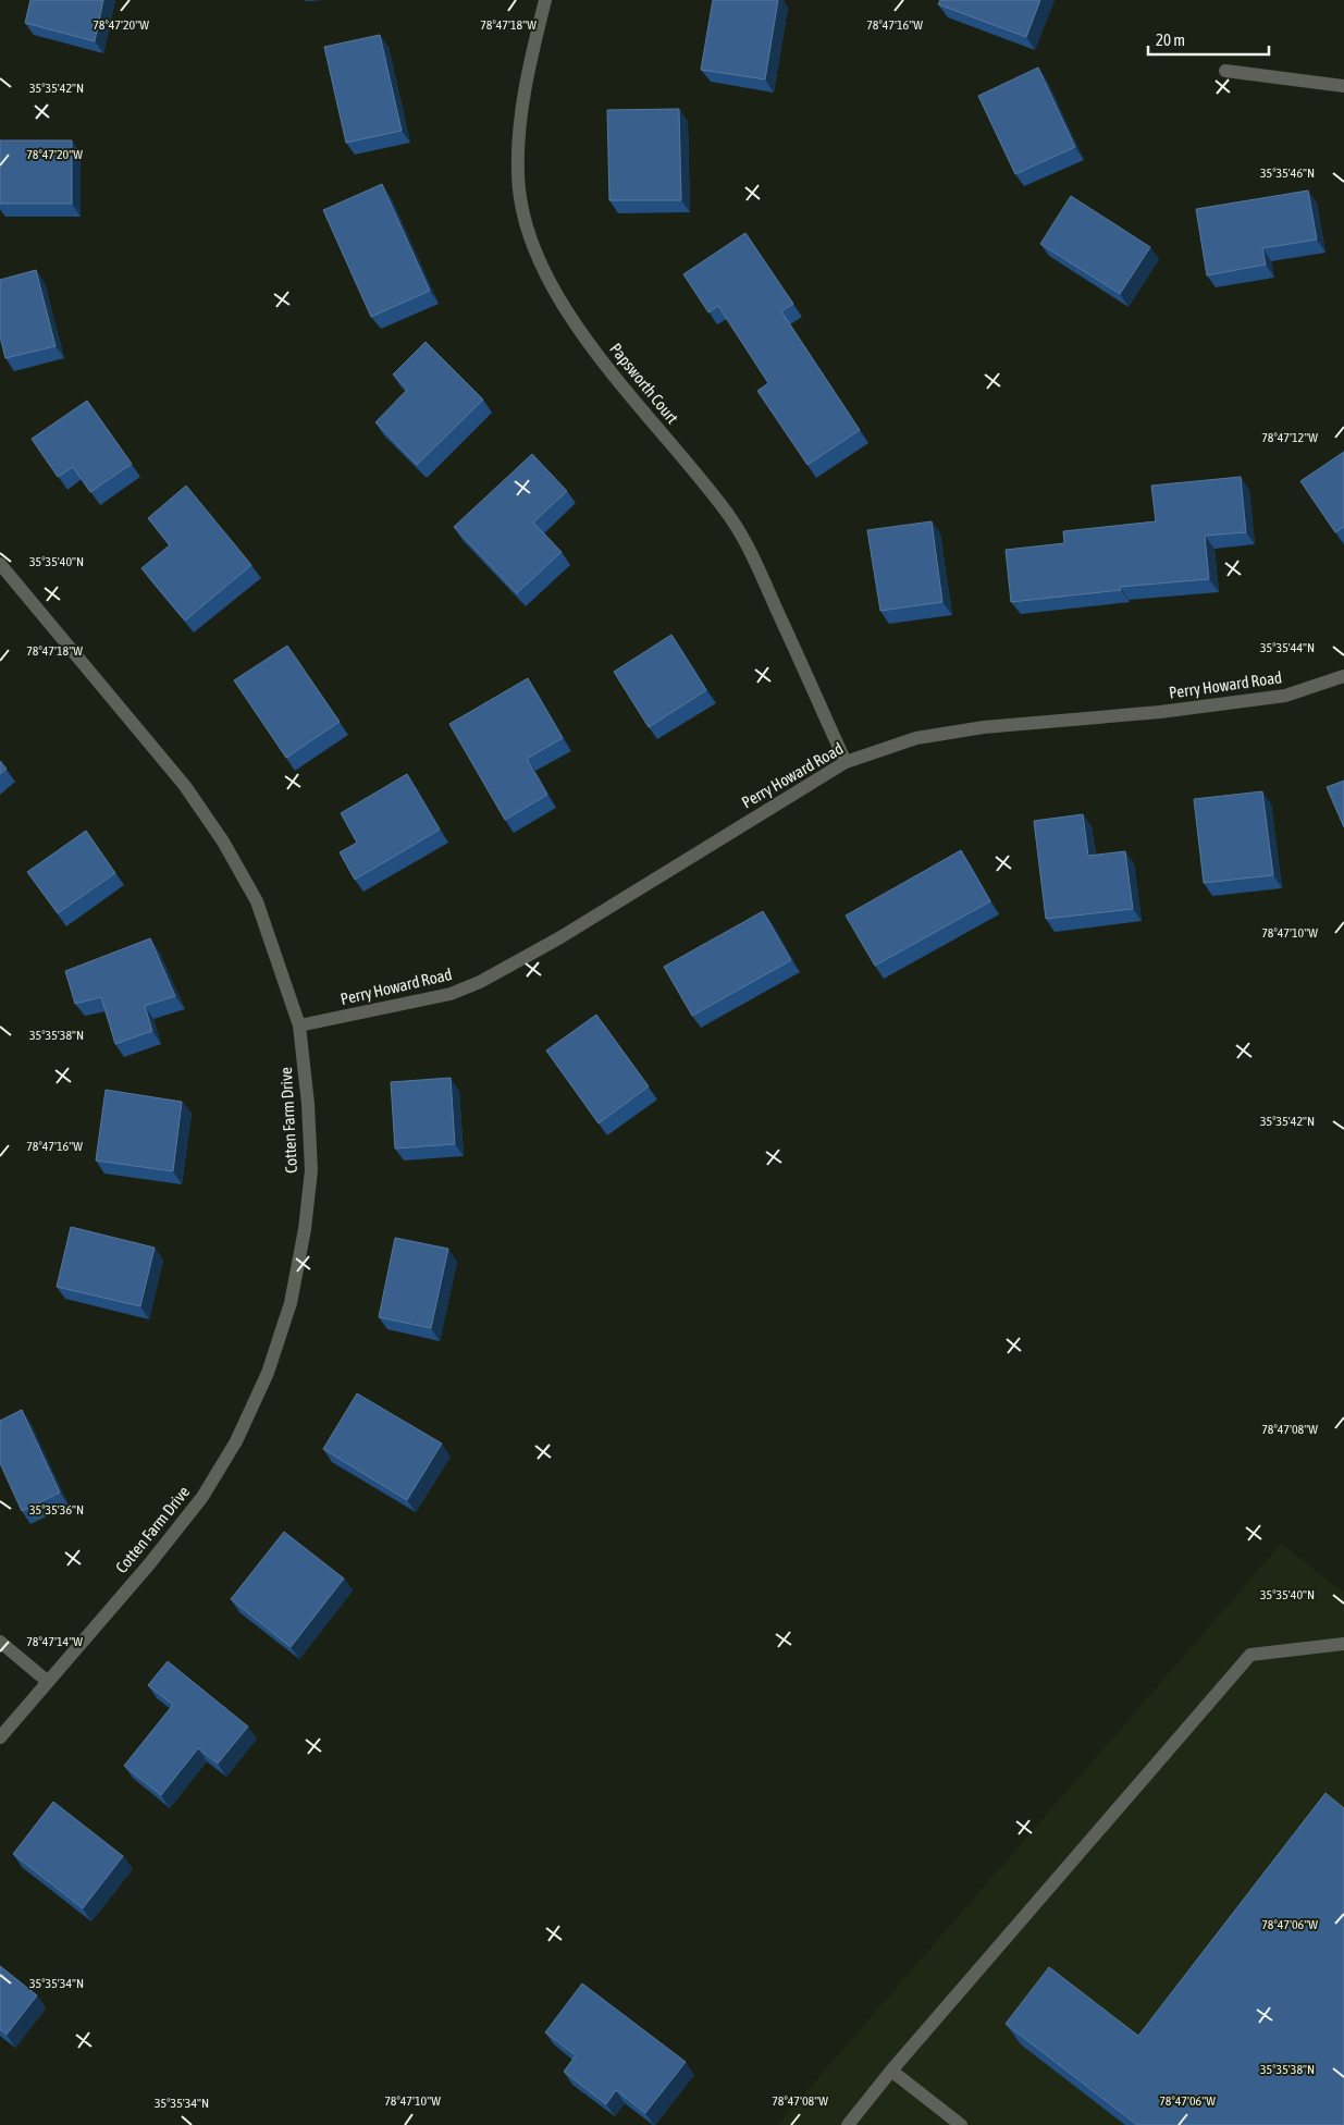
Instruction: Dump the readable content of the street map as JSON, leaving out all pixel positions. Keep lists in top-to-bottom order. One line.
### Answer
{"streets":{"street":["Papsworth Court","Perry Howard Road","Cotten Farm Drive"]},"crossings":[["Papsworth Court","Perry Howard Road"],["Perry Howard Road","Cotten Farm Drive"]],"scale_bar":"20 m","coordinates":["78°47'20\"W","78°47'18\"W","78°47'16\"W","35°35'42\"N","35°35'46\"N","78°47'12\"W","35°35'40\"N","35°35'44\"N","78°47'10\"W","35°35'38\"N","78°47'08\"W","35°35'36\"N","78°47'14\"W","78°47'06\"W","35°35'34\"N"]}
